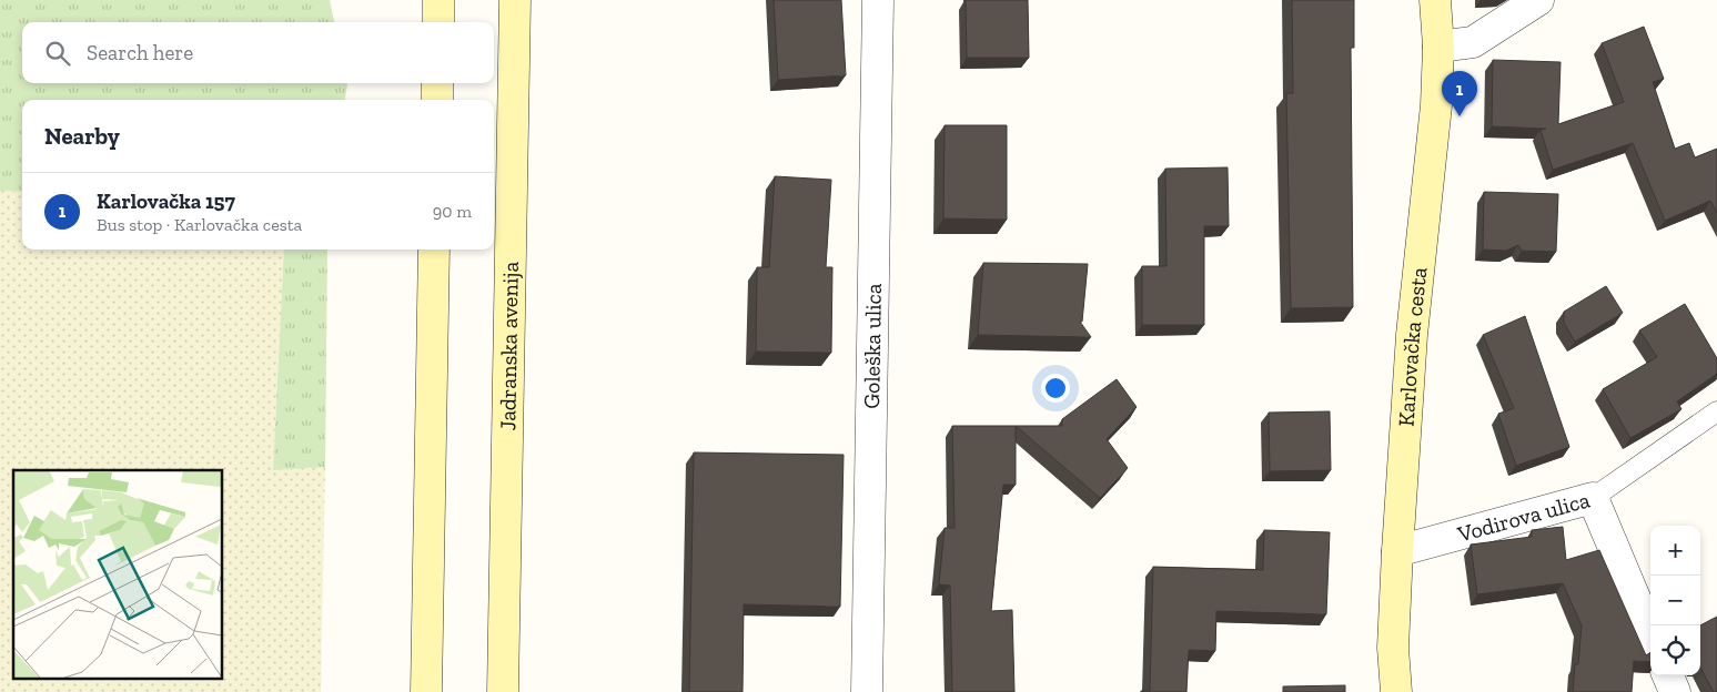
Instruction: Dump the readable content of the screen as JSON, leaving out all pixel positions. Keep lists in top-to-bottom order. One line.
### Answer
{"streets":{"main road":["Jadranska avenija","Karlovačka cesta"],"street":["Goleška ulica","Vodirova ulica"]},"crossings":[["Karlovačka cesta","Vodirova ulica"]],"page":{"search":"Search here","pins":"1","heading":"Nearby","list":[{"mark":"1","name":"Karlovačka 157","note":"Bus stop · Karlovačka cesta","value":"90 m"}],"map_buttons":["+","−"]}}
